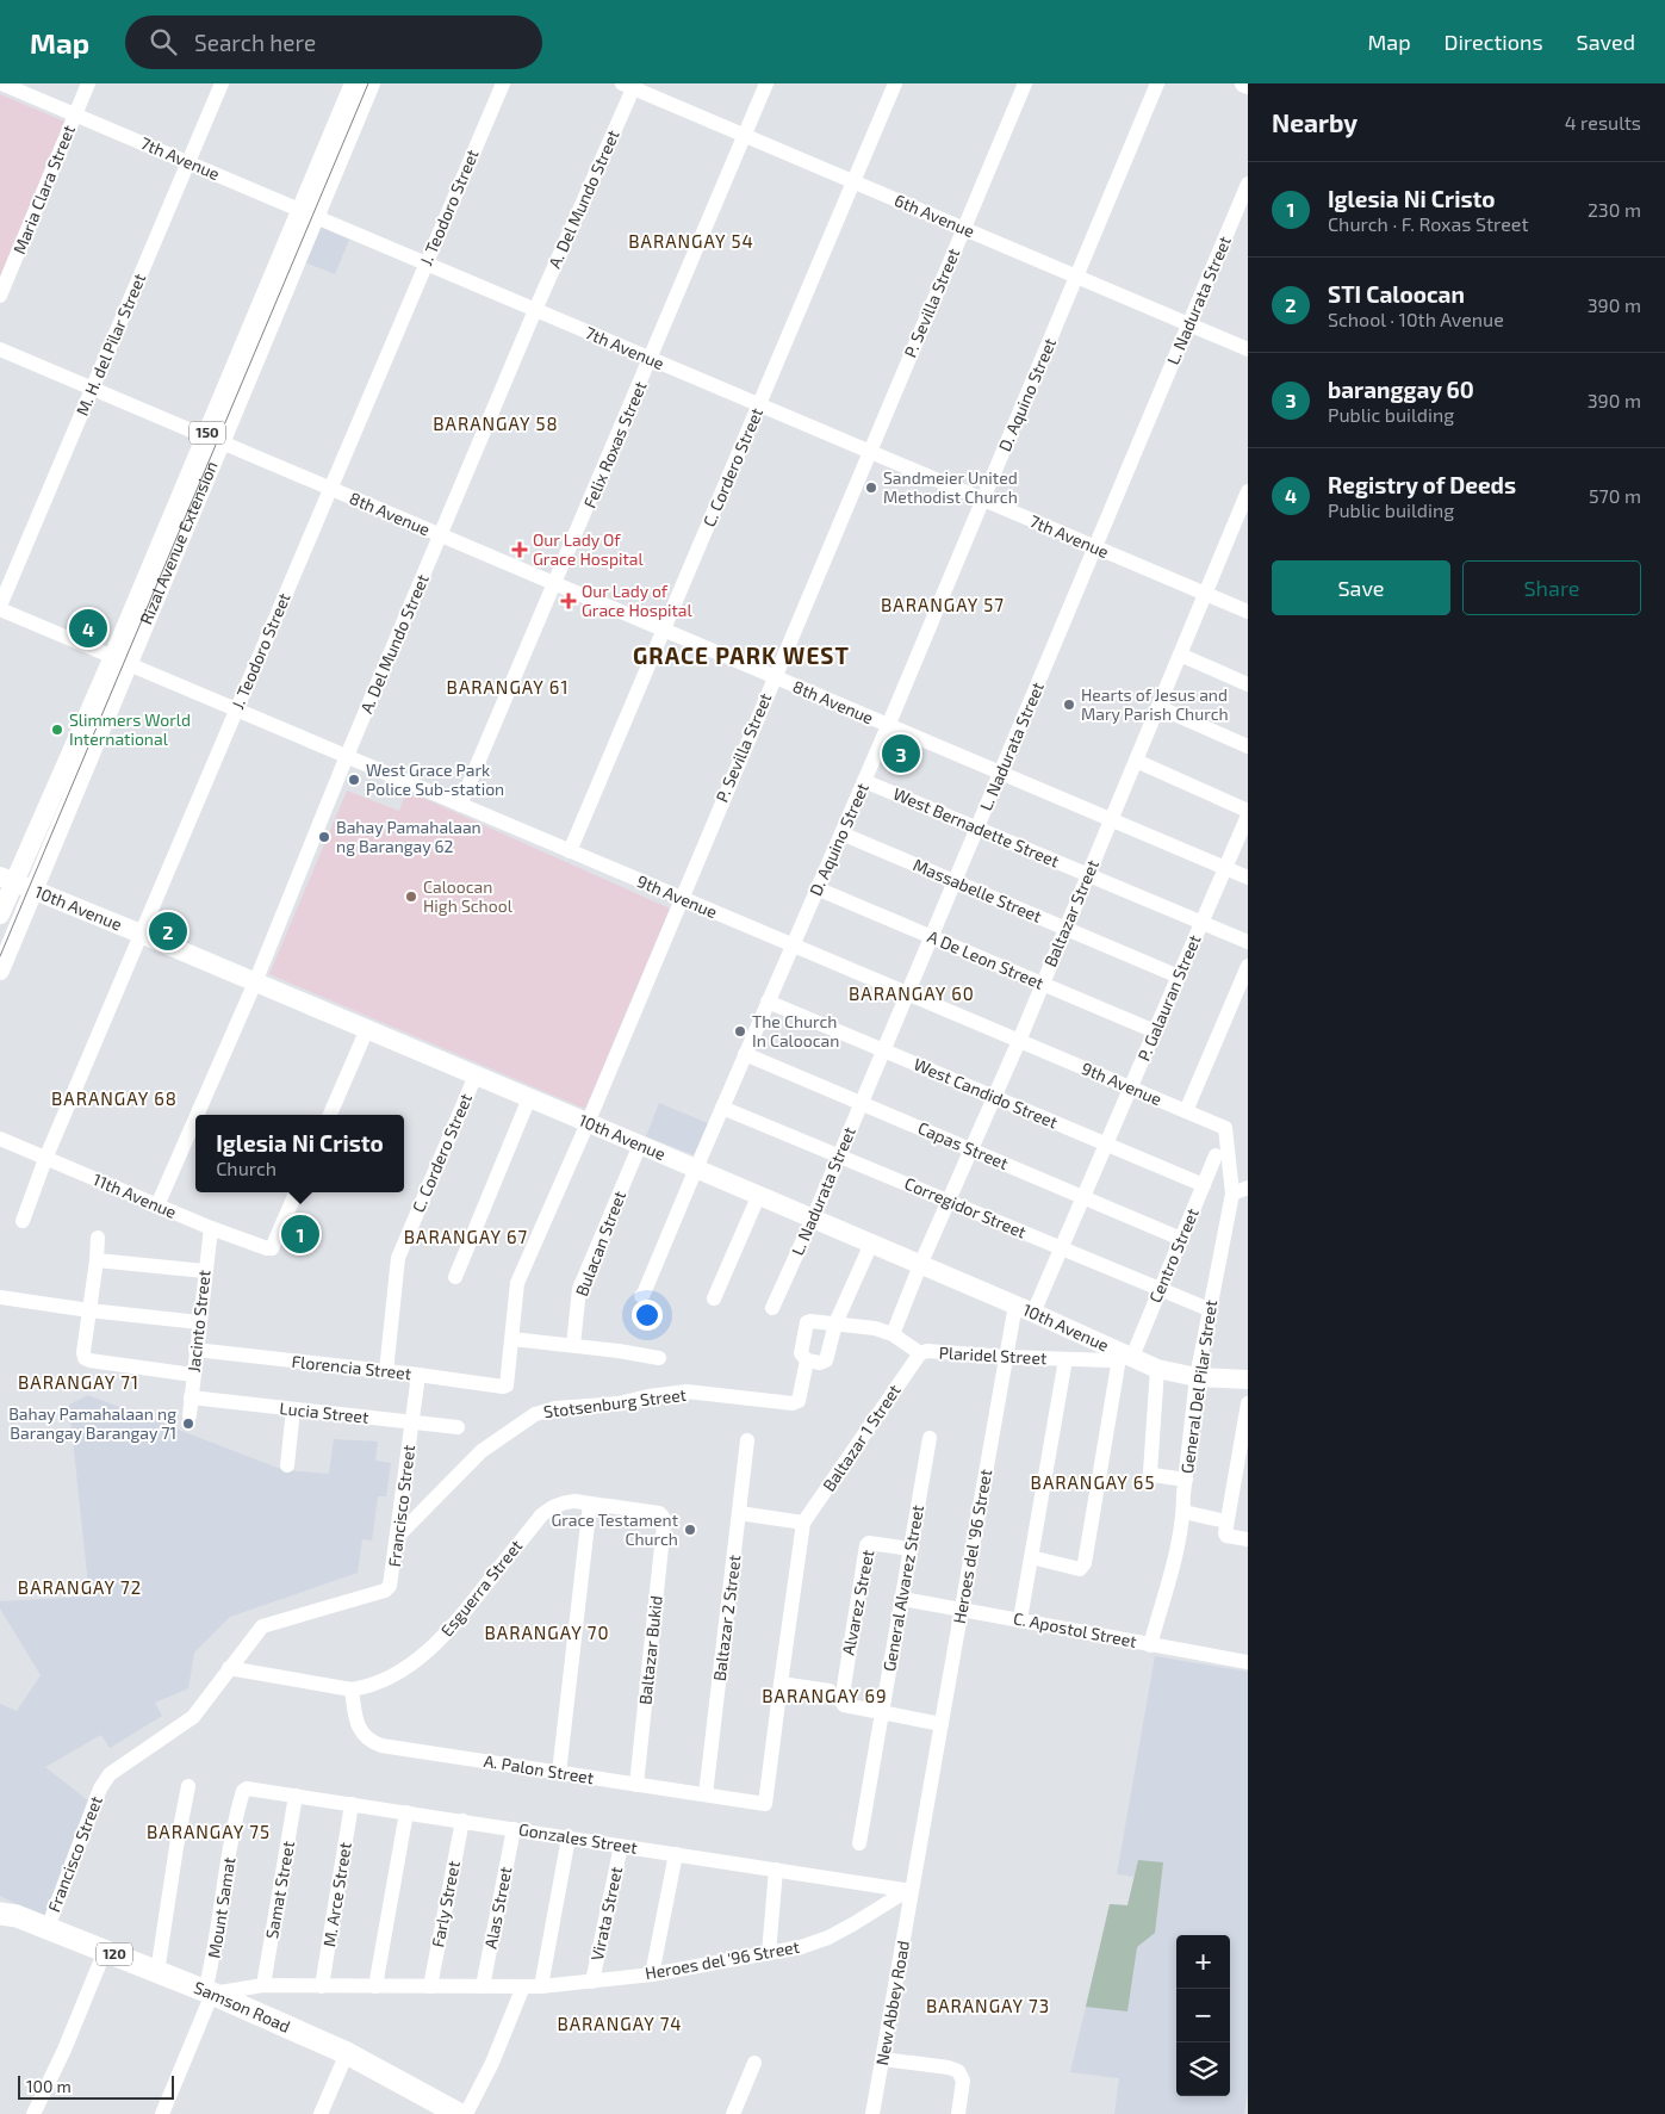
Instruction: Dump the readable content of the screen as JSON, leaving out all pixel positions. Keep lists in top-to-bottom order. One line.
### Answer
{"streets":{"highway":["120","Samson Road"],"main road":["150","Rizal Avenue Extension","10th Avenue"],"street":["7th Avenue","Maria Clara Street","A. Del Mundo Street","J. Teodoro Street","6th Avenue","L. Nadurata Street","P. Sevilla Street","M. H. del Pilar Street","D. Aquino Street","Felix Roxas Street","C. Cordero Street","8th Avenue","West Bernadette Street","Massabelle Street","9th Avenue","Baltazar Street","A De Leon Street","P. Galauran Street","West Candido Street","Capas Street","11th Avenue","Corregidor Street","Bulacan Street","Centro Street","Jacinto Street","Plaridel Street","Florencia Street","General Del Pilar Street","Stotsenburg Street","Lucia Street","Baltazar 1 Street","Francisco Street","Heroes del '96 Street","Esguerra Street","General Alvarez Street","Alvarez Street","Baltazar 2 Street","C. Apostol Street","Baltazar Bukid","A. Palon Street","Gonzales Street","Samat Street","M. Arce Street","Farly Street","Mount Samat","Alas Street","Virata Street","New Abbey Road"]},"crossings":[["7th Avenue","Maria Clara Street"],["7th Avenue","A. Del Mundo Street"],["7th Avenue","J. Teodoro Street"],["7th Avenue","L. Nadurata Street"],["7th Avenue","P. Sevilla Street"],["7th Avenue","M. H. del Pilar Street"],["7th Avenue","D. Aquino Street"],["7th Avenue","Felix Roxas Street"],["7th Avenue","C. Cordero Street"],["7th Avenue","Rizal Avenue Extension"],["7th Avenue","Baltazar Street"],["A. Del Mundo Street","6th Avenue"],["A. Del Mundo Street","8th Avenue"],["A. Del Mundo Street","9th Avenue"],["A. Del Mundo Street","10th Avenue"],["A. Del Mundo Street","11th Avenue"],["J. Teodoro Street","8th Avenue"],["J. Teodoro Street","9th Avenue"],["J. Teodoro Street","10th Avenue"],["J. Teodoro Street","11th Avenue"],["6th Avenue","L. Nadurata Street"],["6th Avenue","P. Sevilla Street"],["6th Avenue","D. Aquino Street"],["6th Avenue","Felix Roxas Street"],["6th Avenue","C. Cordero Street"],["L. Nadurata Street","8th Avenue"],["L. Nadurata Street","West Bernadette Street"],["L. Nadurata Street","Massabelle Street"],["L. Nadurata Street","9th Avenue"],["L. Nadurata Street","10th Avenue"],["L. Nadurata Street","A De Leon Street"],["L. Nadurata Street","West Candido Street"],["L. Nadurata Street","Capas Street"],["L. Nadurata Street","Corregidor Street"],["P. Sevilla Street","8th Avenue"],["P. Sevilla Street","9th Avenue"],["P. Sevilla Street","10th Avenue"],["P. Sevilla Street","Florencia Street"],["M. H. del Pilar Street","8th Avenue"],["M. H. del Pilar Street","9th Avenue"],["D. Aquino Street","8th Avenue"],["D. Aquino Street","West Bernadette Street"],["D. Aquino Street","Massabelle Street"],["D. Aquino Street","9th Avenue"],["D. Aquino Street","10th Avenue"],["D. Aquino Street","A De Leon Street"],["D. Aquino Street","West Candido Street"],["D. Aquino Street","Capas Street"],["D. Aquino Street","Corregidor Street"],["Felix Roxas Street","8th Avenue"],["Felix Roxas Street","9th Avenue"],["C. Cordero Street","8th Avenue"],["C. Cordero Street","9th Avenue"],["C. Cordero Street","10th Avenue"],["C. Cordero Street","Florencia Street"],["8th Avenue","Rizal Avenue Extension"],["8th Avenue","Baltazar Street"],["8th Avenue","P. Galauran Street"],["Rizal Avenue Extension","9th Avenue"],["Rizal Avenue Extension","10th Avenue"],["West Bernadette Street","Baltazar Street"],["West Bernadette Street","P. Galauran Street"],["Massabelle Street","Baltazar Street"],["Massabelle Street","P. Galauran Street"],["9th Avenue","Baltazar Street"],["9th Avenue","P. Galauran Street"],["9th Avenue","General Del Pilar Street"],["10th Avenue","Baltazar Street"],["10th Avenue","P. Galauran Street"],["10th Avenue","Bulacan Street"],["10th Avenue","Centro Street"],["10th Avenue","Plaridel Street"],["10th Avenue","General Del Pilar Street"],["10th Avenue","Heroes del '96 Street"],["Baltazar Street","A De Leon Street"],["Baltazar Street","West Candido Street"],["Baltazar Street","Capas Street"],["Baltazar Street","Corregidor Street"],["Baltazar Street","Plaridel Street"],["A De Leon Street","P. Galauran Street"],["P. Galauran Street","West Candido Street"],["P. Galauran Street","Capas Street"],["P. Galauran Street","Corregidor Street"],["P. Galauran Street","Heroes del '96 Street"],["West Candido Street","Centro Street"],["Capas Street","Centro Street"],["11th Avenue","Jacinto Street"],["Corregidor Street","Centro Street"],["Corregidor Street","General Del Pilar Street"],["Centro Street","Plaridel Street"],["Jacinto Street","Florencia Street"],["Jacinto Street","Lucia Street"],["Plaridel Street","Stotsenburg Street"],["Plaridel Street","Baltazar 1 Street"],["Plaridel Street","Heroes del '96 Street"],["Florencia Street","Francisco Street"],["General Del Pilar Street","C. Apostol Street"],["Stotsenburg Street","Francisco Street"],["Lucia Street","Francisco Street"],["Baltazar 1 Street","A. Palon Street"],["Francisco Street","Esguerra Street"],["Francisco Street","Samson Road"],["Heroes del '96 Street","C. Apostol Street"],["Heroes del '96 Street","Gonzales Street"],["Heroes del '96 Street","Samat Street"],["Heroes del '96 Street","M. Arce Street"],["Heroes del '96 Street","Farly Street"],["Heroes del '96 Street","Mount Samat"],["Heroes del '96 Street","Alas Street"],["Heroes del '96 Street","Virata Street"],["Heroes del '96 Street","New Abbey Road"],["Heroes del '96 Street","Samson Road"],["Esguerra Street","Baltazar Bukid"],["Esguerra Street","A. Palon Street"],["General Alvarez Street","Alvarez Street"],["General Alvarez Street","C. Apostol Street"],["Baltazar 2 Street","A. Palon Street"],["Baltazar Bukid","A. Palon Street"],["Gonzales Street","Samat Street"],["Gonzales Street","M. Arce Street"],["Gonzales Street","Farly Street"],["Gonzales Street","Mount Samat"],["Gonzales Street","Alas Street"],["Gonzales Street","Virata Street"],["Gonzales Street","New Abbey Road"],["Mount Samat","Samson Road"]],"districts":["BARANGAY 54","BARANGAY 58","BARANGAY 57","GRACE PARK WEST","BARANGAY 61","BARANGAY 60","BARANGAY 68","BARANGAY 67","BARANGAY 71","BARANGAY 65","BARANGAY 72","BARANGAY 70","BARANGAY 69","BARANGAY 75","BARANGAY 73","BARANGAY 74"],"places":{"other":["Sandmeier United Methodist Church","Hearts of Jesus and Mary Parish Church","Slimmers World International","West Grace Park Police Sub-station","Bahay Pamahalaan ng Barangay 62","Caloocan High School","The Church In Caloocan","Bahay Pamahalaan ng Barangay Barangay 71","Grace Testament Church"],"health":["Our Lady Of Grace Hospital","Our Lady of Grace Hospital"]},"scale_bar":"100 m","page":{"header":"Map","search":"Search here","nav":["Map","Directions","Saved"],"heading":["Nearby","4 results"],"list":[{"mark":"1","name":"Iglesia Ni Cristo","note":"Church · F. Roxas Street","value":"230 m"},{"mark":"2","name":"STI Caloocan","note":"School · 10th Avenue","value":"390 m"},{"mark":"3","name":"baranggay 60","note":"Public building","value":"390 m"},{"mark":"4","name":"Registry of Deeds","note":"Public building","value":"570 m"}],"buttons":["Save","Share"],"pins":["4","3","2","1"],"popup":["Iglesia Ni Cristo","Church"],"map_buttons":["+","−"],"scale":"100 m"}}
